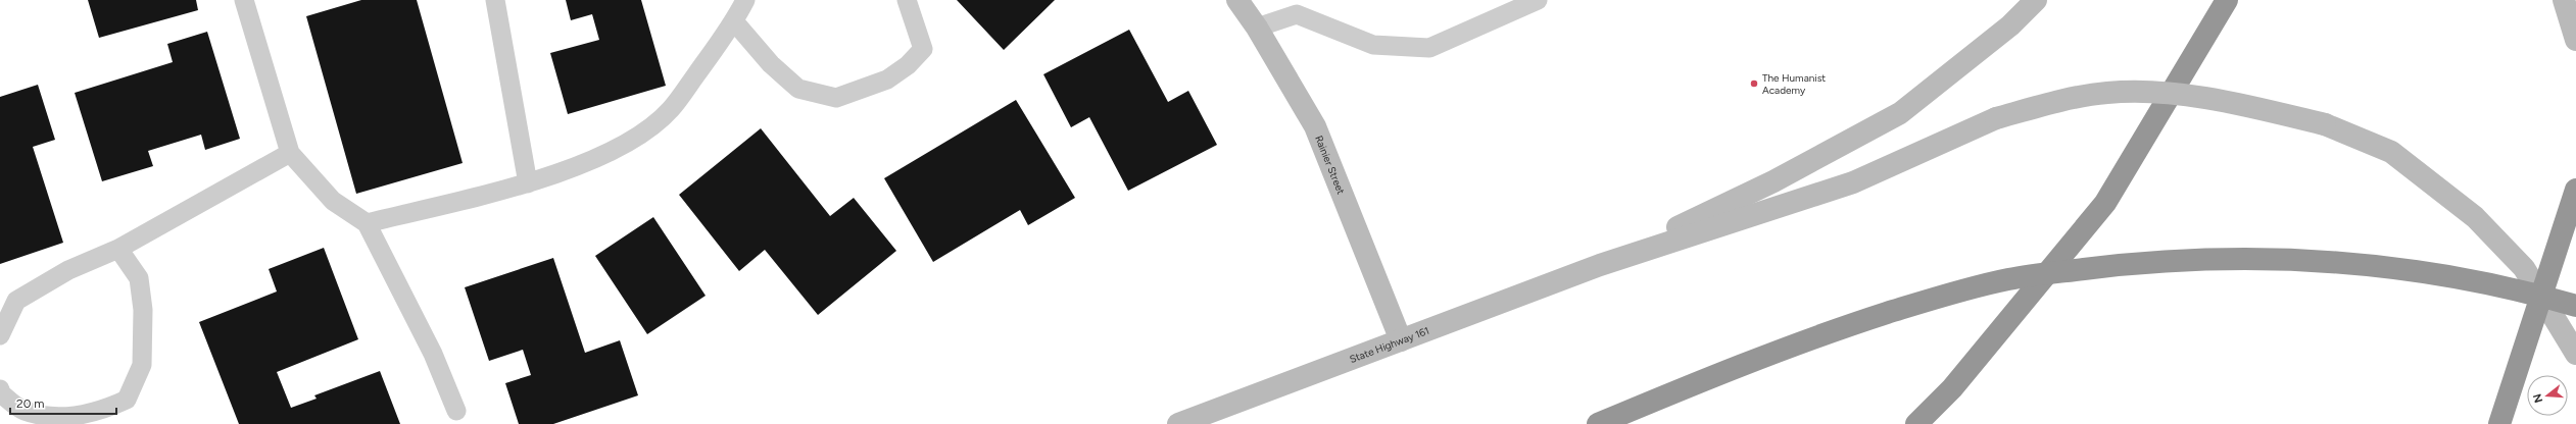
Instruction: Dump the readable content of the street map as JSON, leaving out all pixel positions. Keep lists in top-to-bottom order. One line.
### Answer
{"streets":{"main road":["Rainier Street","State Highway 161"]},"crossings":[["Rainier Street","State Highway 161"]],"places":["The Humanist Academy"],"scale_bar":"20 m","north":"left"}
